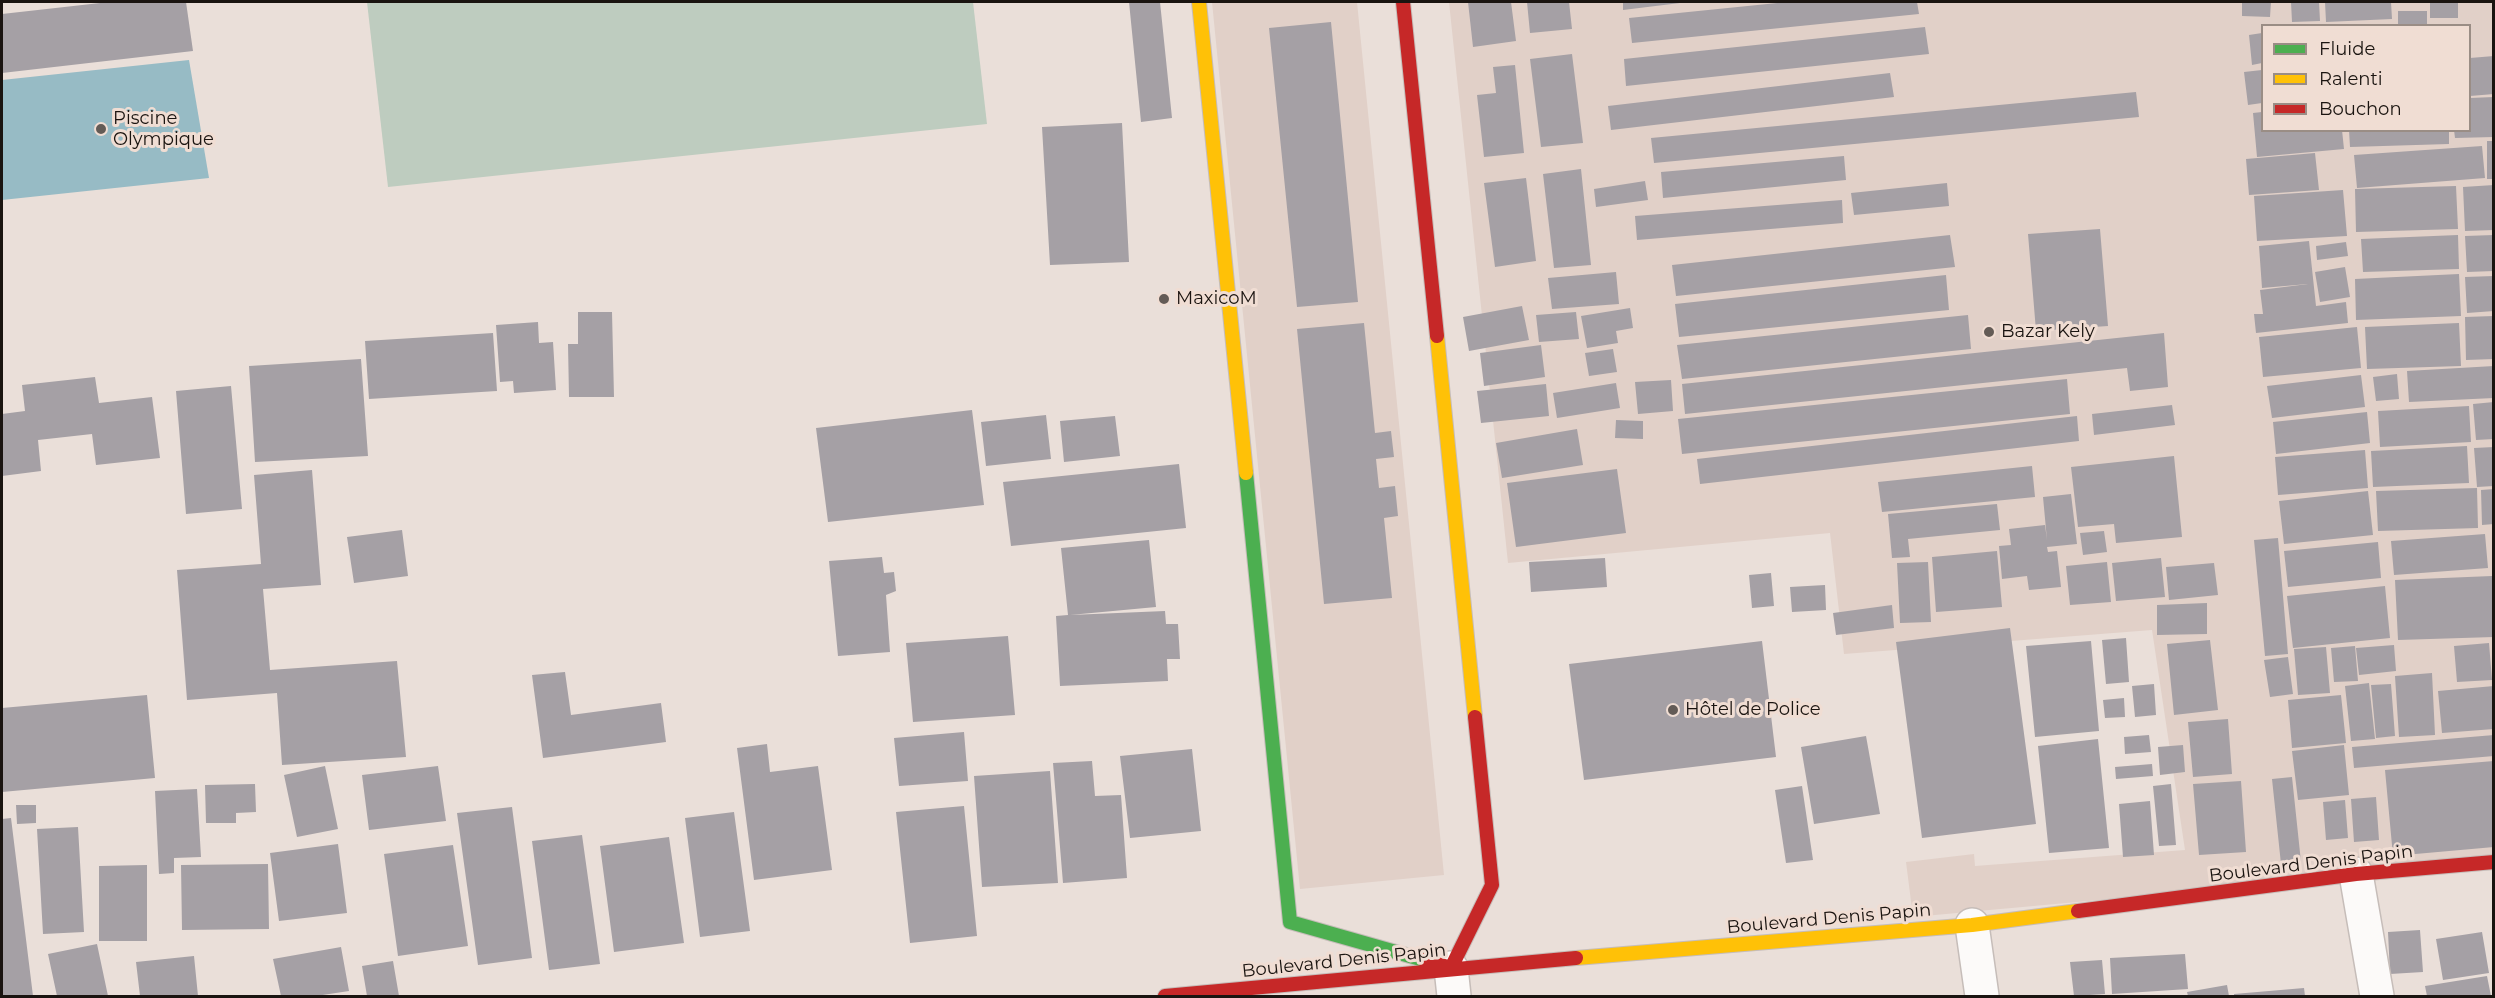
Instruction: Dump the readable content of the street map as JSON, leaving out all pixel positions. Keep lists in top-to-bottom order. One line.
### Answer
{"streets":{"street":["Boulevard Denis Papin"]},"places":["Piscine Olympique","MaxicoM","Bazar Kely","Hôtel de Police"],"legend":["Fluide","Ralenti","Bouchon"]}
